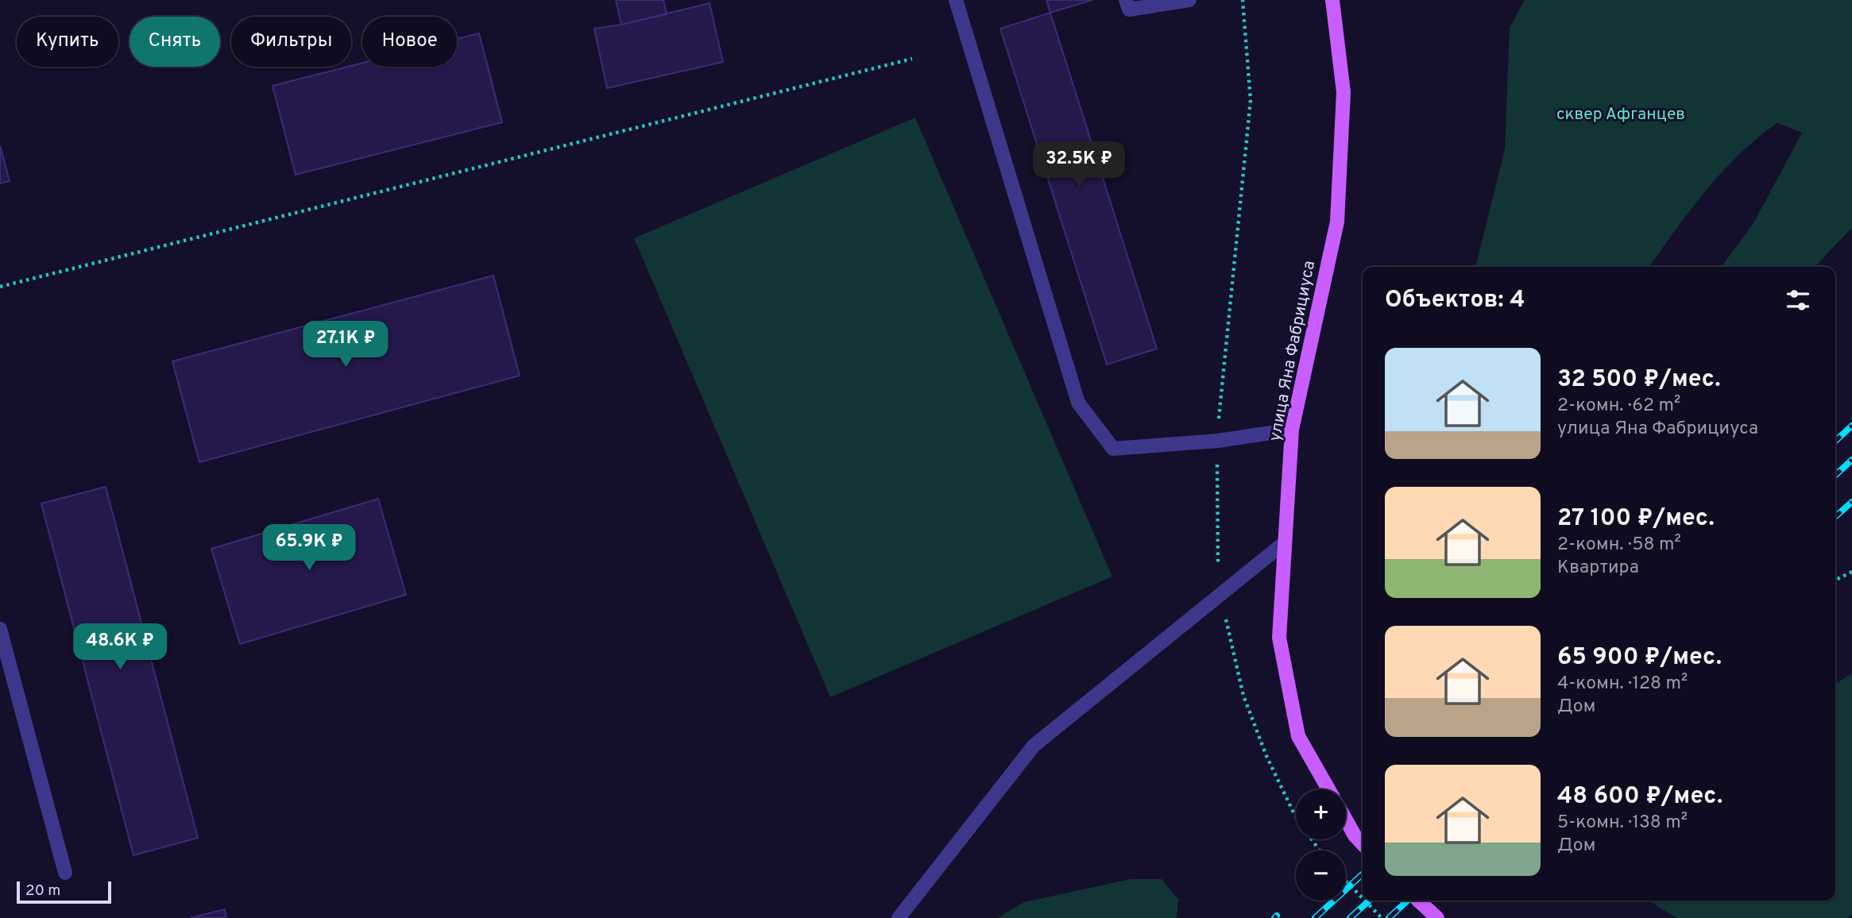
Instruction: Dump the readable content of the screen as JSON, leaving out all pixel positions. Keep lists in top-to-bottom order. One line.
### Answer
{"streets":{"main road":["улица Яна Фабрициуса"]},"parks":["сквер Афганцев"],"scale_bar":"20 m","page":{"chip":["Купить","Снять","Фильтры","Новое"],"price":["32.5K ₽","27.1K ₽","65.9K ₽","48.6K ₽"],"heading":"Объектов: 4","list":[{"name":"32 500 ₽/мес.","note":"2-комн. · 62 m² · улица Яна Фабрициуса"},{"name":"27 100 ₽/мес.","note":"2-комн. · 58 m² · Квартира"},{"name":"65 900 ₽/мес.","note":"4-комн. · 128 m² · Дом"},{"name":"48 600 ₽/мес.","note":"5-комн. · 138 m² · Дом"}],"map_buttons":["+","−"],"scale":"20 m"}}
